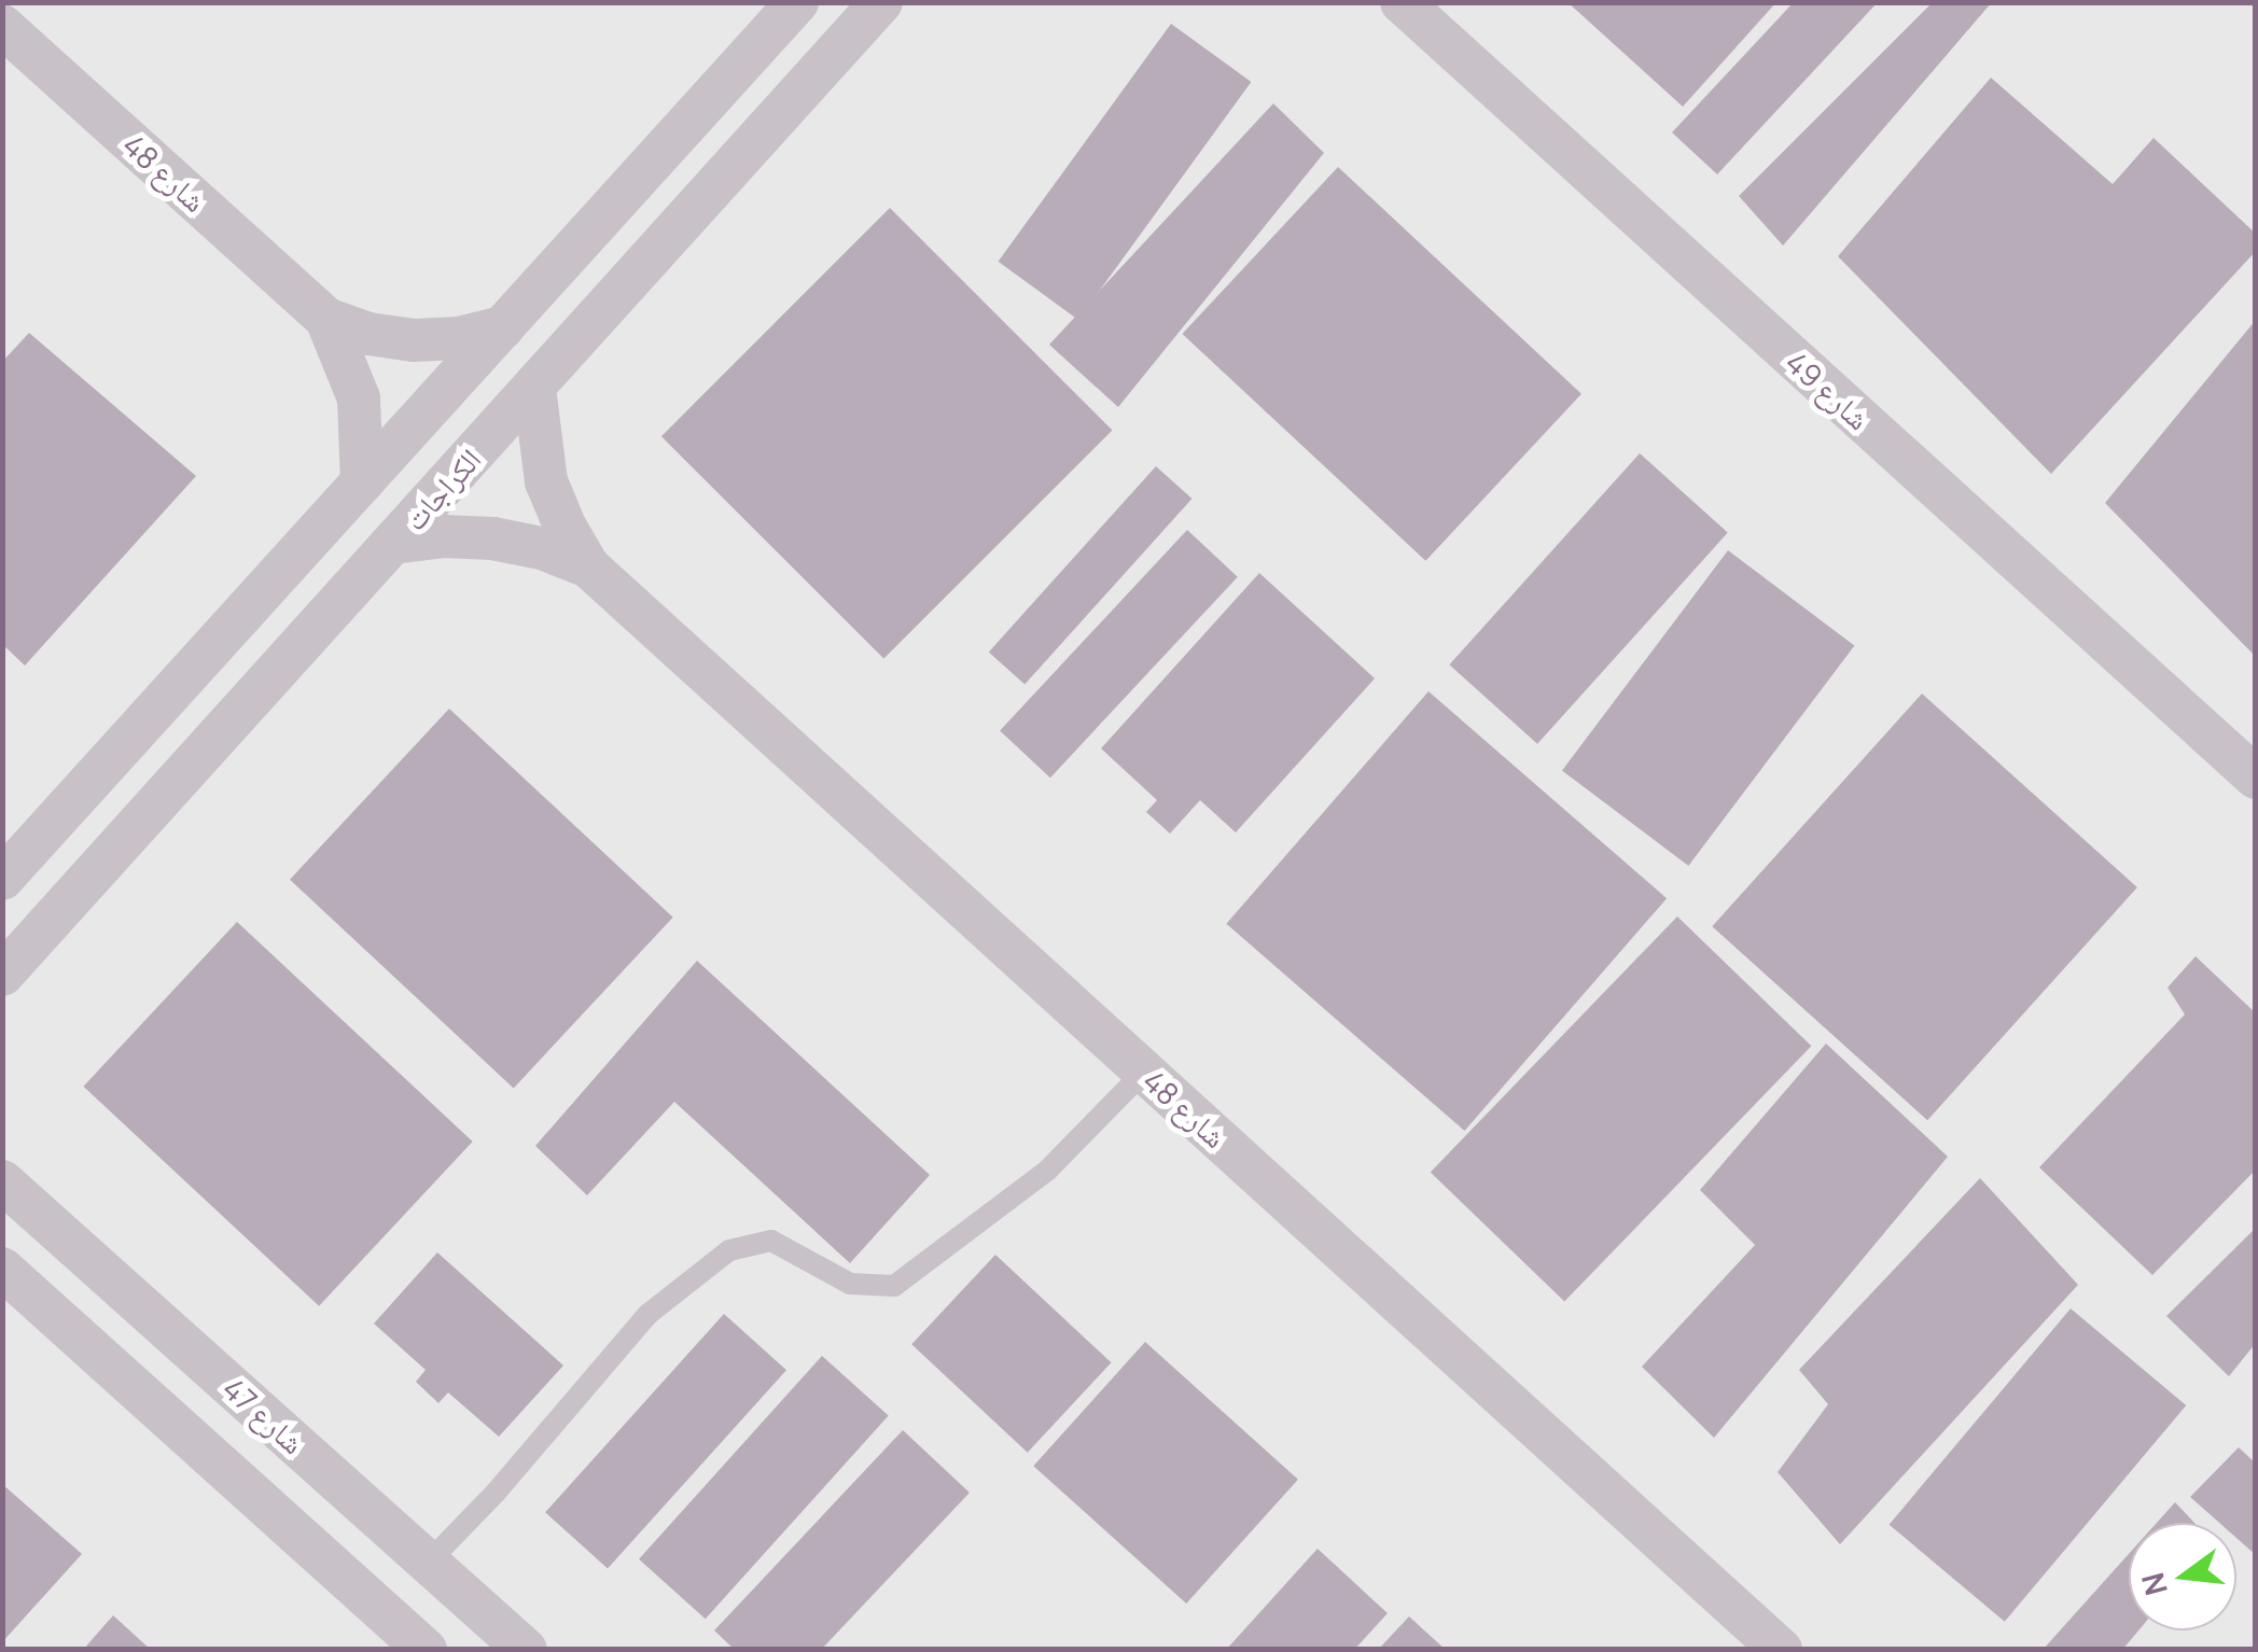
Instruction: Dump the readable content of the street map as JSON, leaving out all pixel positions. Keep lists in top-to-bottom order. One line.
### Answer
{"streets":{"street":["شارع 48","شارع 49","الكراجات","شارع 47"]},"crossings":[["شارع 48","الكراجات"]],"north":"left"}
